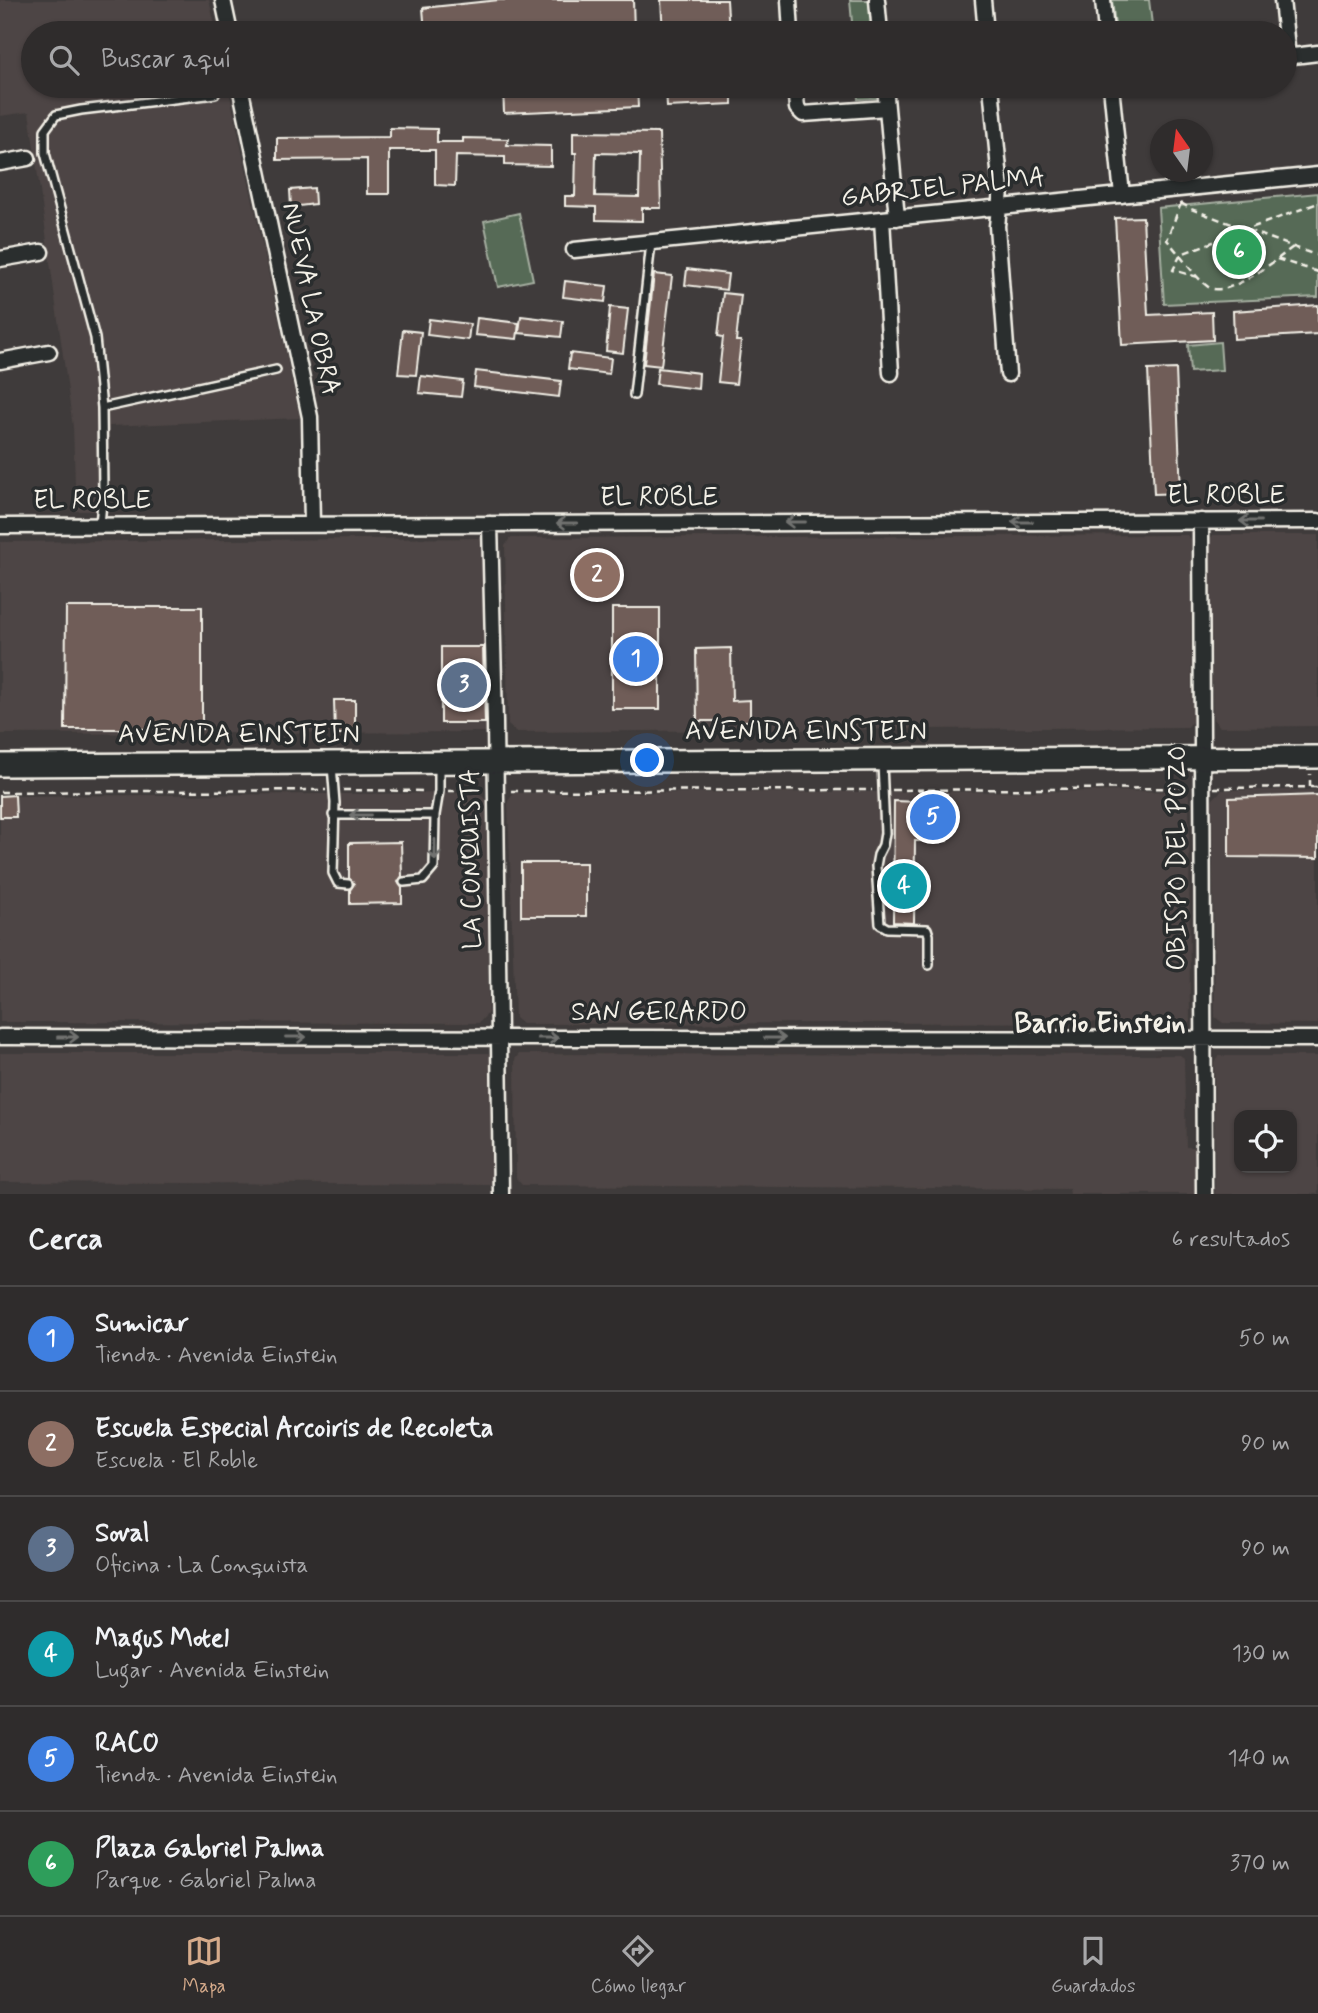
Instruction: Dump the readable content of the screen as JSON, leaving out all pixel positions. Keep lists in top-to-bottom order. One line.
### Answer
{"streets":{"main road":["AVENIDA EINSTEIN"],"street":["GABRIEL PALMA","NUEVA LA OBRA","EL ROBLE","OBISPO DEL POZO","LA CONQUISTA","SAN GERARDO"]},"crossings":[["NUEVA LA OBRA","EL ROBLE"],["EL ROBLE","OBISPO DEL POZO"],["EL ROBLE","LA CONQUISTA"],["AVENIDA EINSTEIN","OBISPO DEL POZO"],["AVENIDA EINSTEIN","LA CONQUISTA"],["OBISPO DEL POZO","SAN GERARDO"],["LA CONQUISTA","SAN GERARDO"]],"one_way":["EL ROBLE","SAN GERARDO"],"districts":["Barrio Einstein"],"north":"top","page":{"search":"Buscar aquí","pins":["6","2","1","3","5","4"],"heading":["Cerca","6 resultados"],"list":[{"mark":"1","name":"Sumicar","note":"Tienda · Avenida Einstein","value":"50 m"},{"mark":"2","name":"Escuela Especial Arcoiris de Recoleta","note":"Escuela · El Roble","value":"90 m"},{"mark":"3","name":"Soval","note":"Oficina · La Conquista","value":"90 m"},{"mark":"4","name":"Magus Motel","note":"Lugar · Avenida Einstein","value":"130 m"},{"mark":"5","name":"RACO","note":"Tienda · Avenida Einstein","value":"140 m"},{"mark":"6","name":"Plaza Gabriel Palma","note":"Parque · Gabriel Palma","value":"370 m"}],"nav":["Mapa","Cómo llegar","Guardados"]}}
